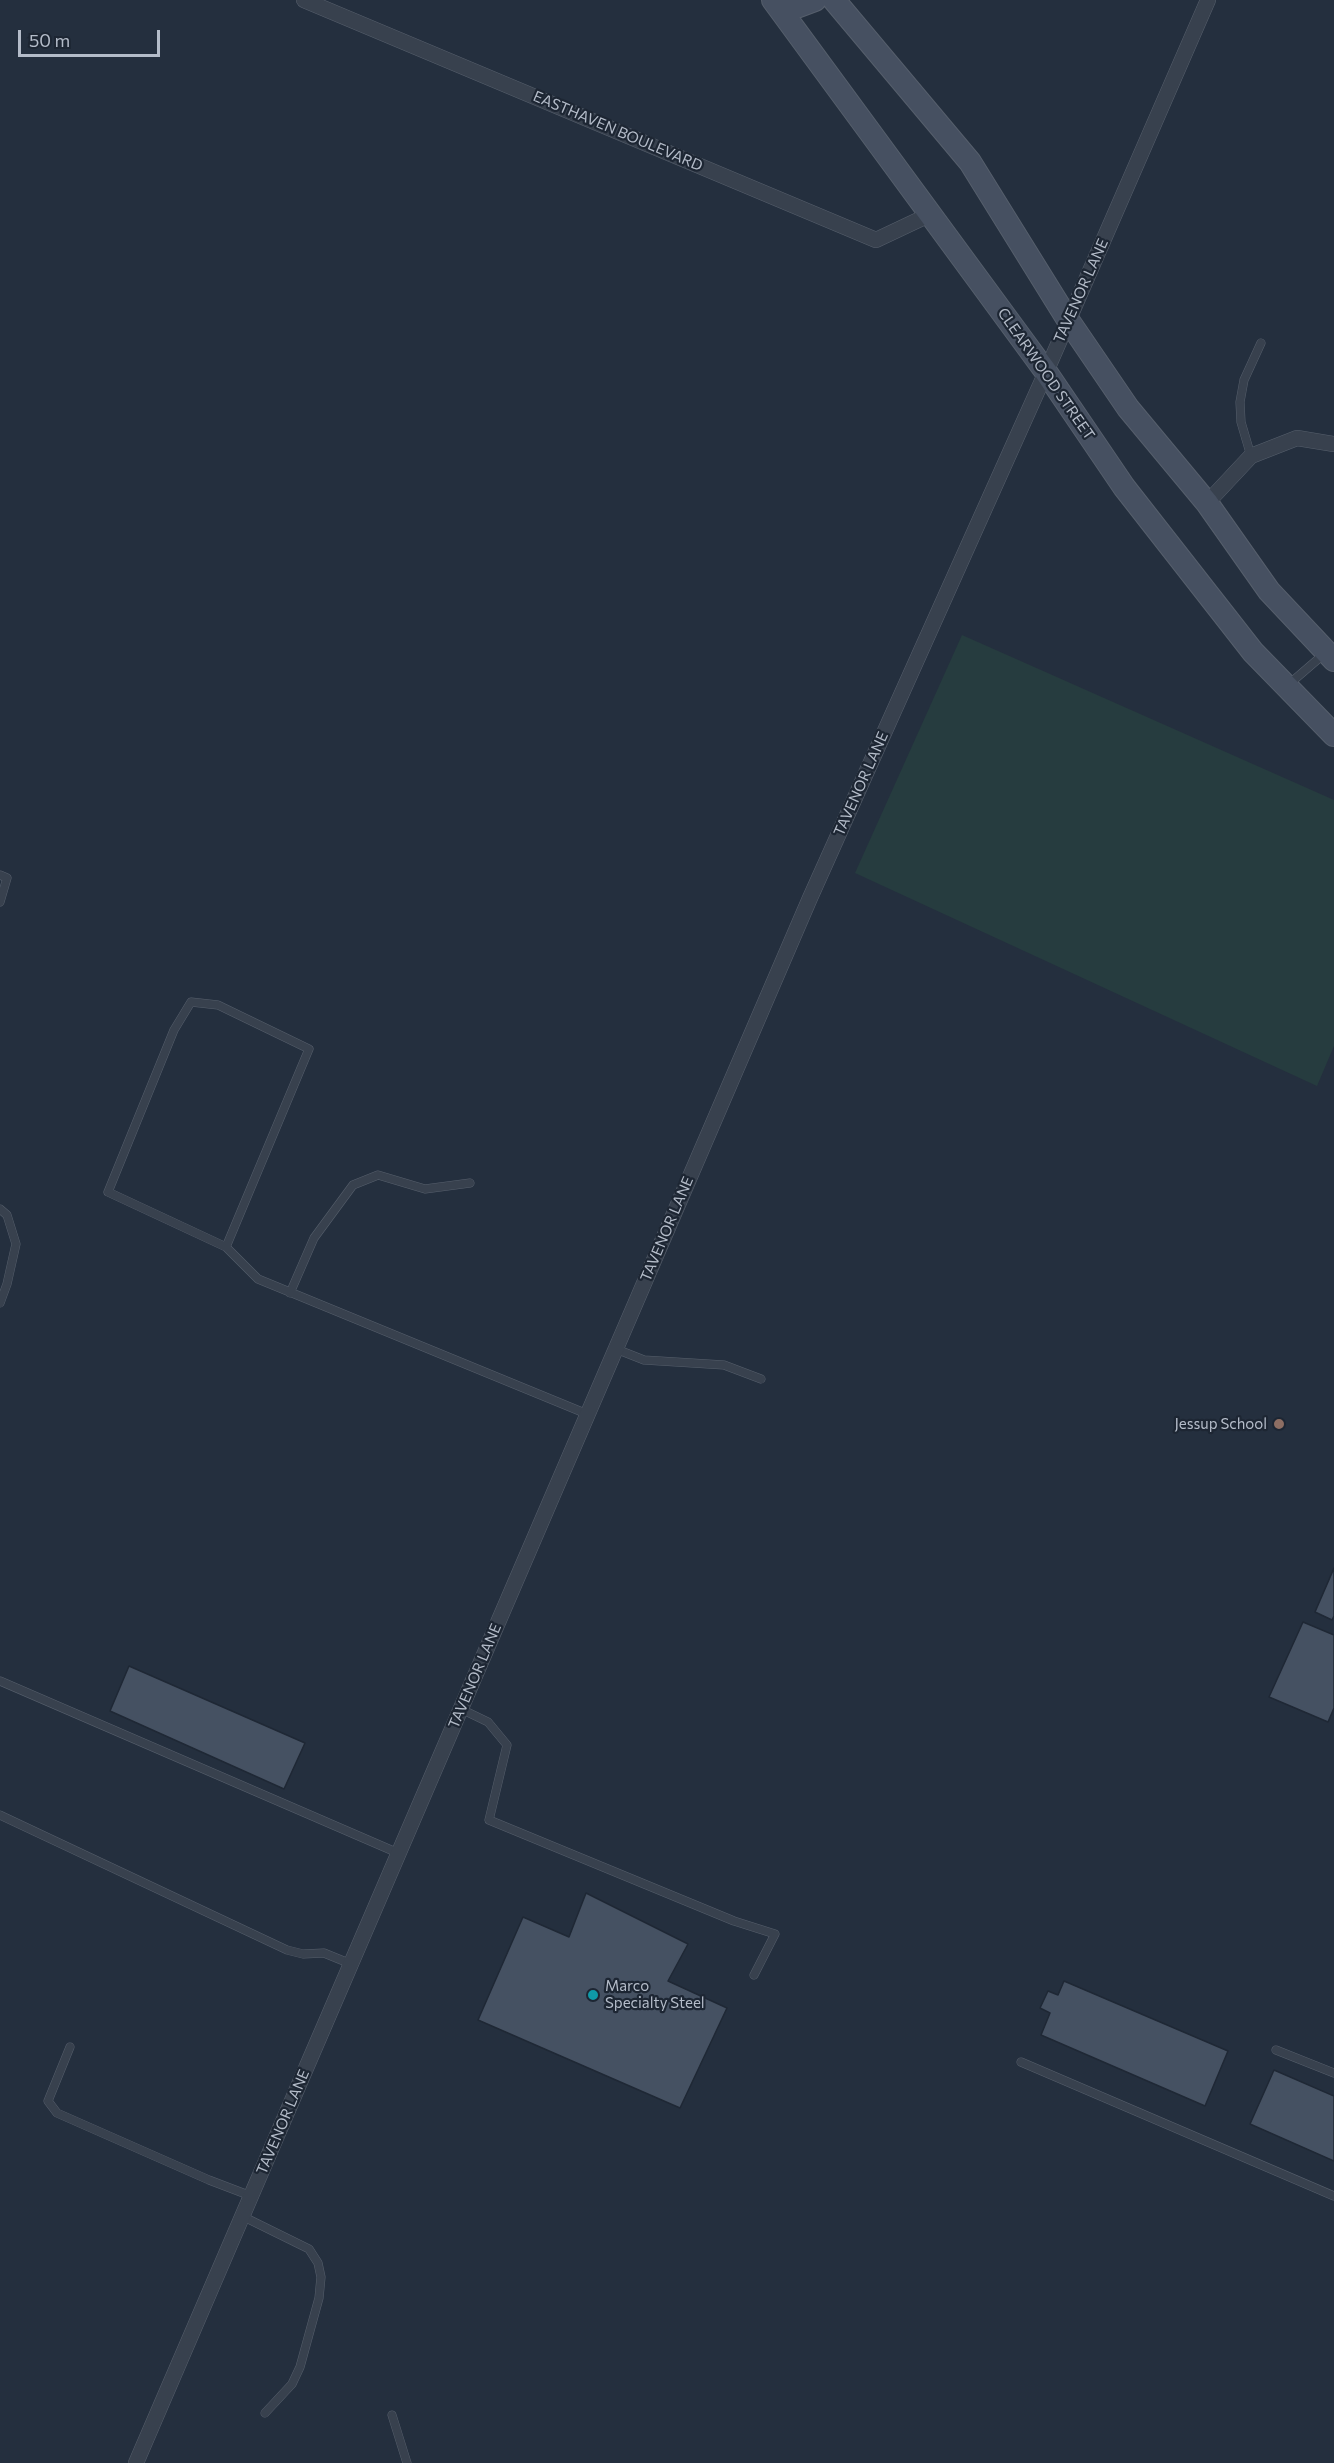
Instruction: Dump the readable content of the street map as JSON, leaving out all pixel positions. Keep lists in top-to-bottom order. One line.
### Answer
{"streets":{"main road":["CLEARWOOD STREET"],"street":["EASTHAVEN BOULEVARD","TAVENOR LANE"]},"crossings":[["EASTHAVEN BOULEVARD","CLEARWOOD STREET"],["TAVENOR LANE","CLEARWOOD STREET"]],"places":["Jessup School","Marco Specialty Steel"],"scale_bar":"50 m"}
